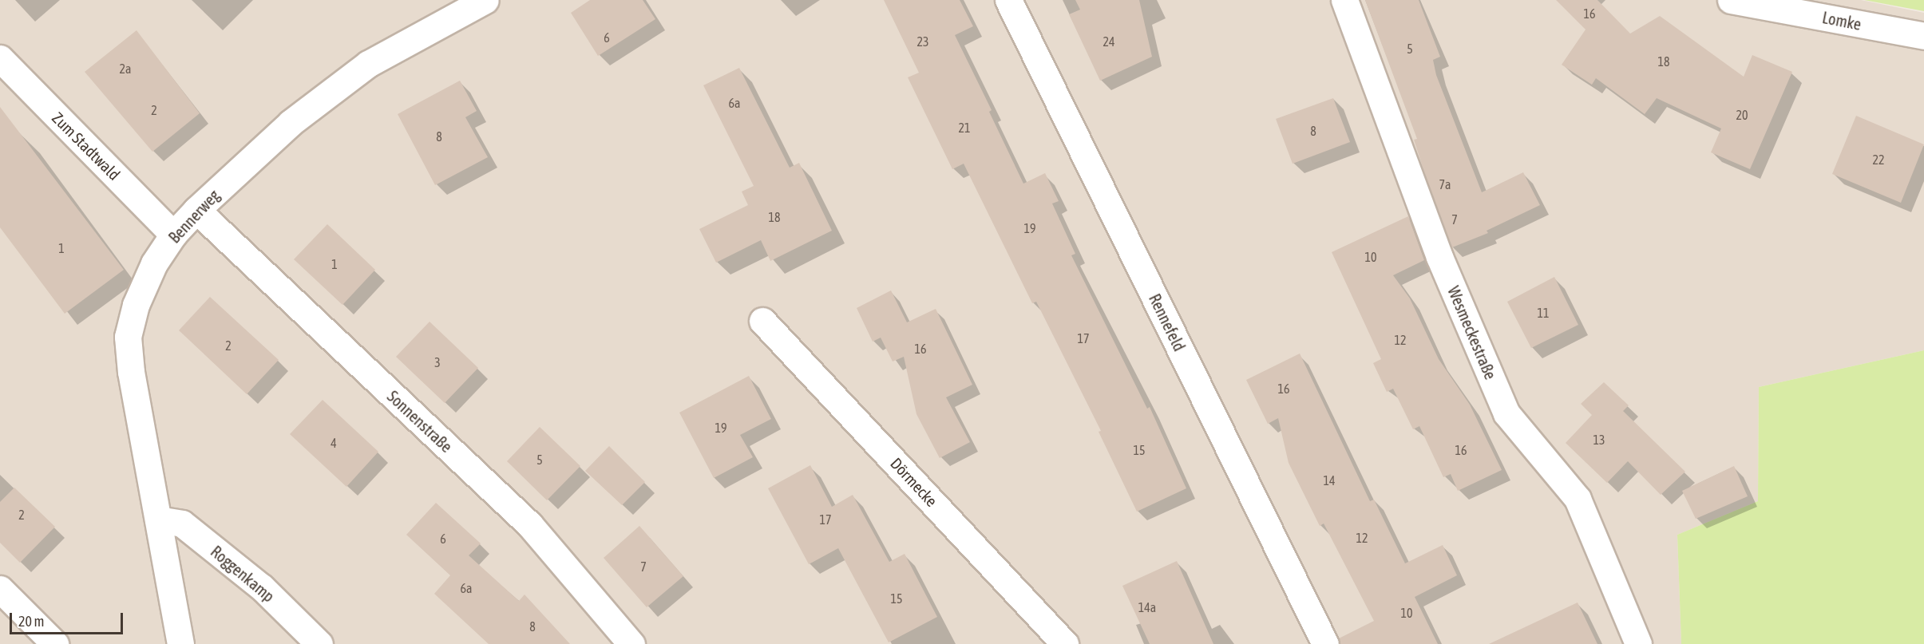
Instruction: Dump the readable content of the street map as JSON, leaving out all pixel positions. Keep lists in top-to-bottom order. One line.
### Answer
{"streets":{"street":["Lomke","Zum Stadtwald","Bennerweg","Rennefeld","Wesmeckestraße","Sonnenstraße","Dörmecke","Roggenkamp"]},"crossings":[["Zum Stadtwald","Bennerweg"],["Bennerweg","Sonnenstraße"],["Bennerweg","Roggenkamp"]],"house_numbers":["16","6","23","24","5","18","2a","6a","2","20","21","8","8","22","7a","18","7","19","1","10","1","11","17","12","2","16","3","16","19","13","4","15","16","5","14","2","17","12","6","7","6a","15","14a","10","8"],"scale_bar":"20 m"}
